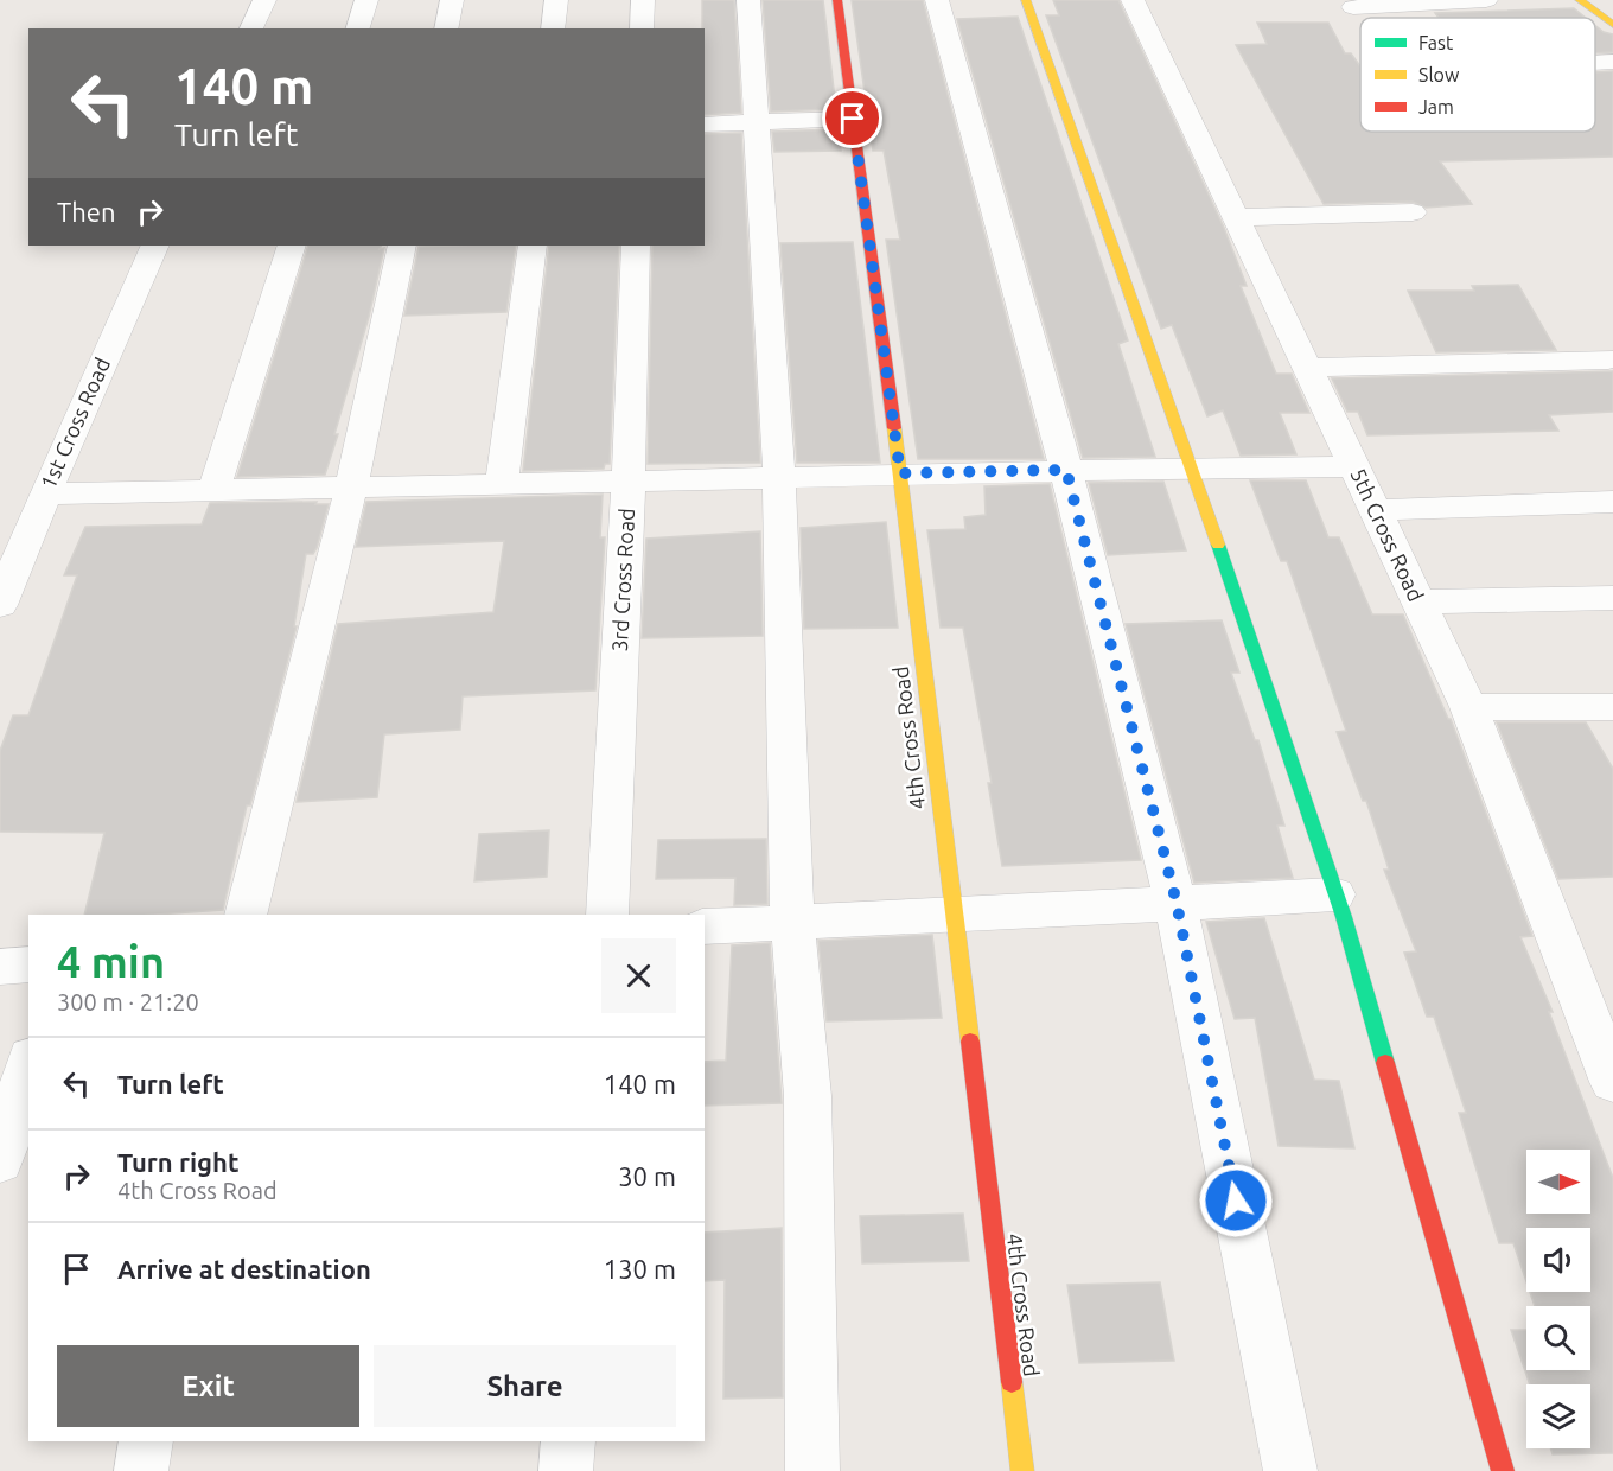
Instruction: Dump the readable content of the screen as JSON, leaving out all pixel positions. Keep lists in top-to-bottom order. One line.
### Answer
{"streets":{"street":["1st Cross Road","5th Cross Road","3rd Cross Road","4th Cross Road"]},"legend":["Fast","Slow","Jam"],"north":"right","page":{"turn":["140 m","Turn left"],"then":"Then","heading":["4 min","300 m · 21:20"],"list":[{"name":"Turn left","value":"140 m"},{"name":"Turn right","note":"4th Cross Road","value":"30 m"},{"name":"Arrive at destination","value":"130 m"}],"buttons":["Exit","Share"]}}
